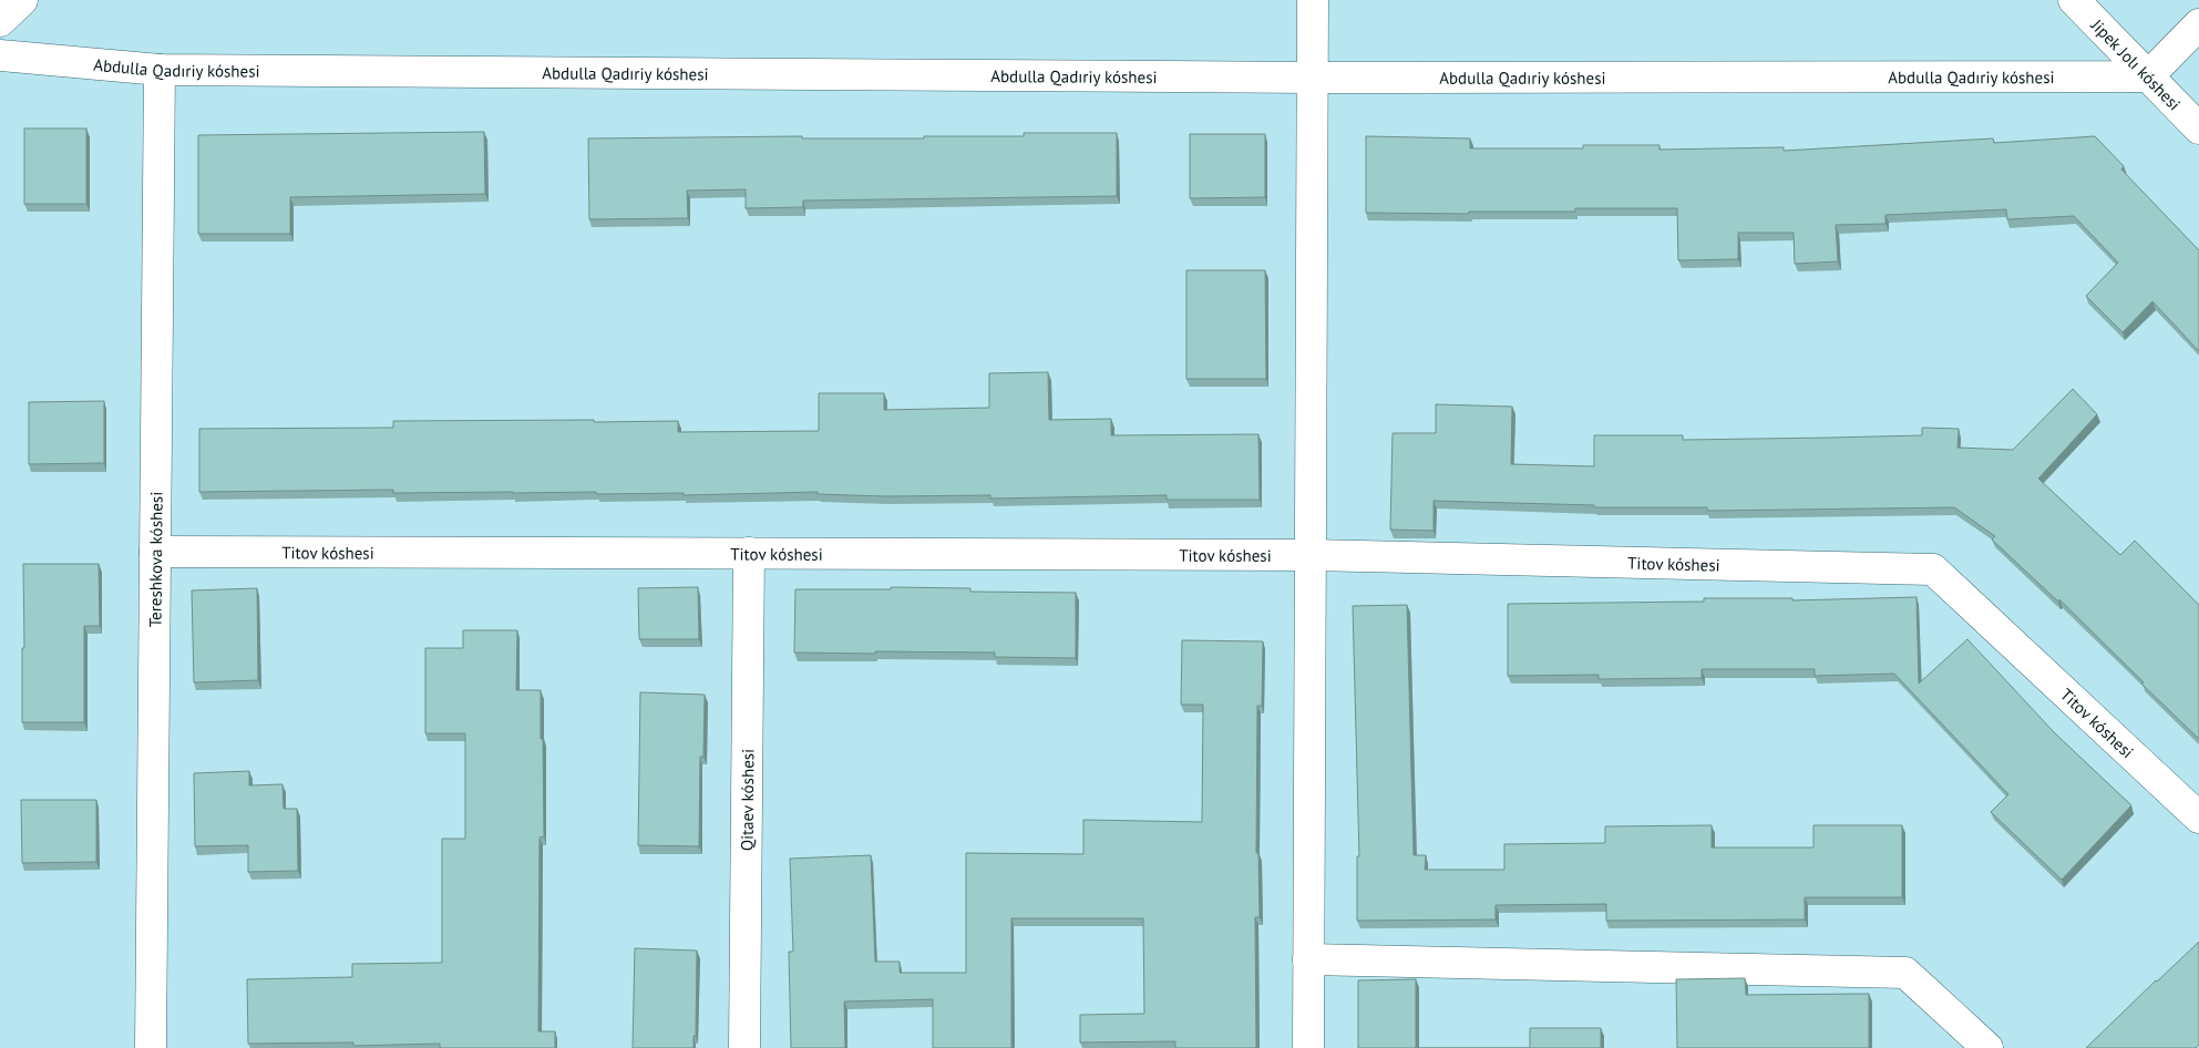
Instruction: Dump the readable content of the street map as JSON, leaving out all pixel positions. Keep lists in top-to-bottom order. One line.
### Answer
{"streets":{"street":["Jipek Jolı kóshesi","Abdulla Qadıriy kóshesi","Titov kóshesi","Tereshkova kóshesi","Qitaev kóshesi"]},"crossings":[["Jipek Jolı kóshesi","Abdulla Qadıriy kóshesi"],["Abdulla Qadıriy kóshesi","Tereshkova kóshesi"],["Titov kóshesi","Tereshkova kóshesi"],["Titov kóshesi","Qitaev kóshesi"]]}
